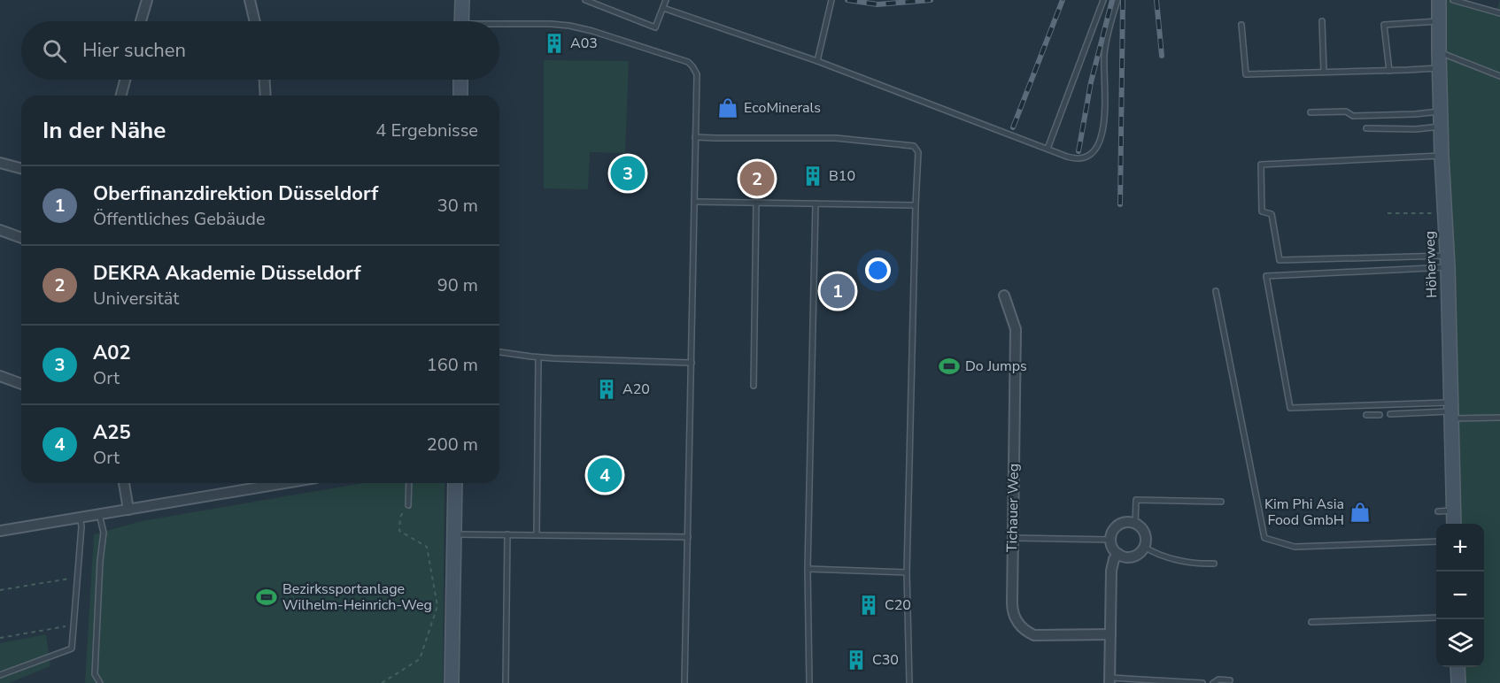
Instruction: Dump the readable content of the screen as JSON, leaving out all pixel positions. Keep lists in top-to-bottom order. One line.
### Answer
{"streets":{"street":["Höherweg","Tichauer Weg"]},"places":{"building":["A03","B10","A20","C20","C30"],"shop":["EcoMinerals","Kim Phi Asia Food GmbH"],"sports":["Do Jumps","Bezirkssportanlage Wilhelm-Heinrich-Weg"]},"page":{"search":"Hier suchen","heading":["In der Nähe","4 Ergebnisse"],"pins":["3","2","1","4"],"list":[{"mark":"1","name":"Oberfinanzdirektion Düsseldorf","note":"Öffentliches Gebäude","value":"30 m"},{"mark":"2","name":"DEKRA Akademie Düsseldorf","note":"Universität","value":"90 m"},{"mark":"3","name":"A02","note":"Ort","value":"160 m"},{"mark":"4","name":"A25","note":"Ort","value":"200 m"}],"map_buttons":["+","−"]}}
